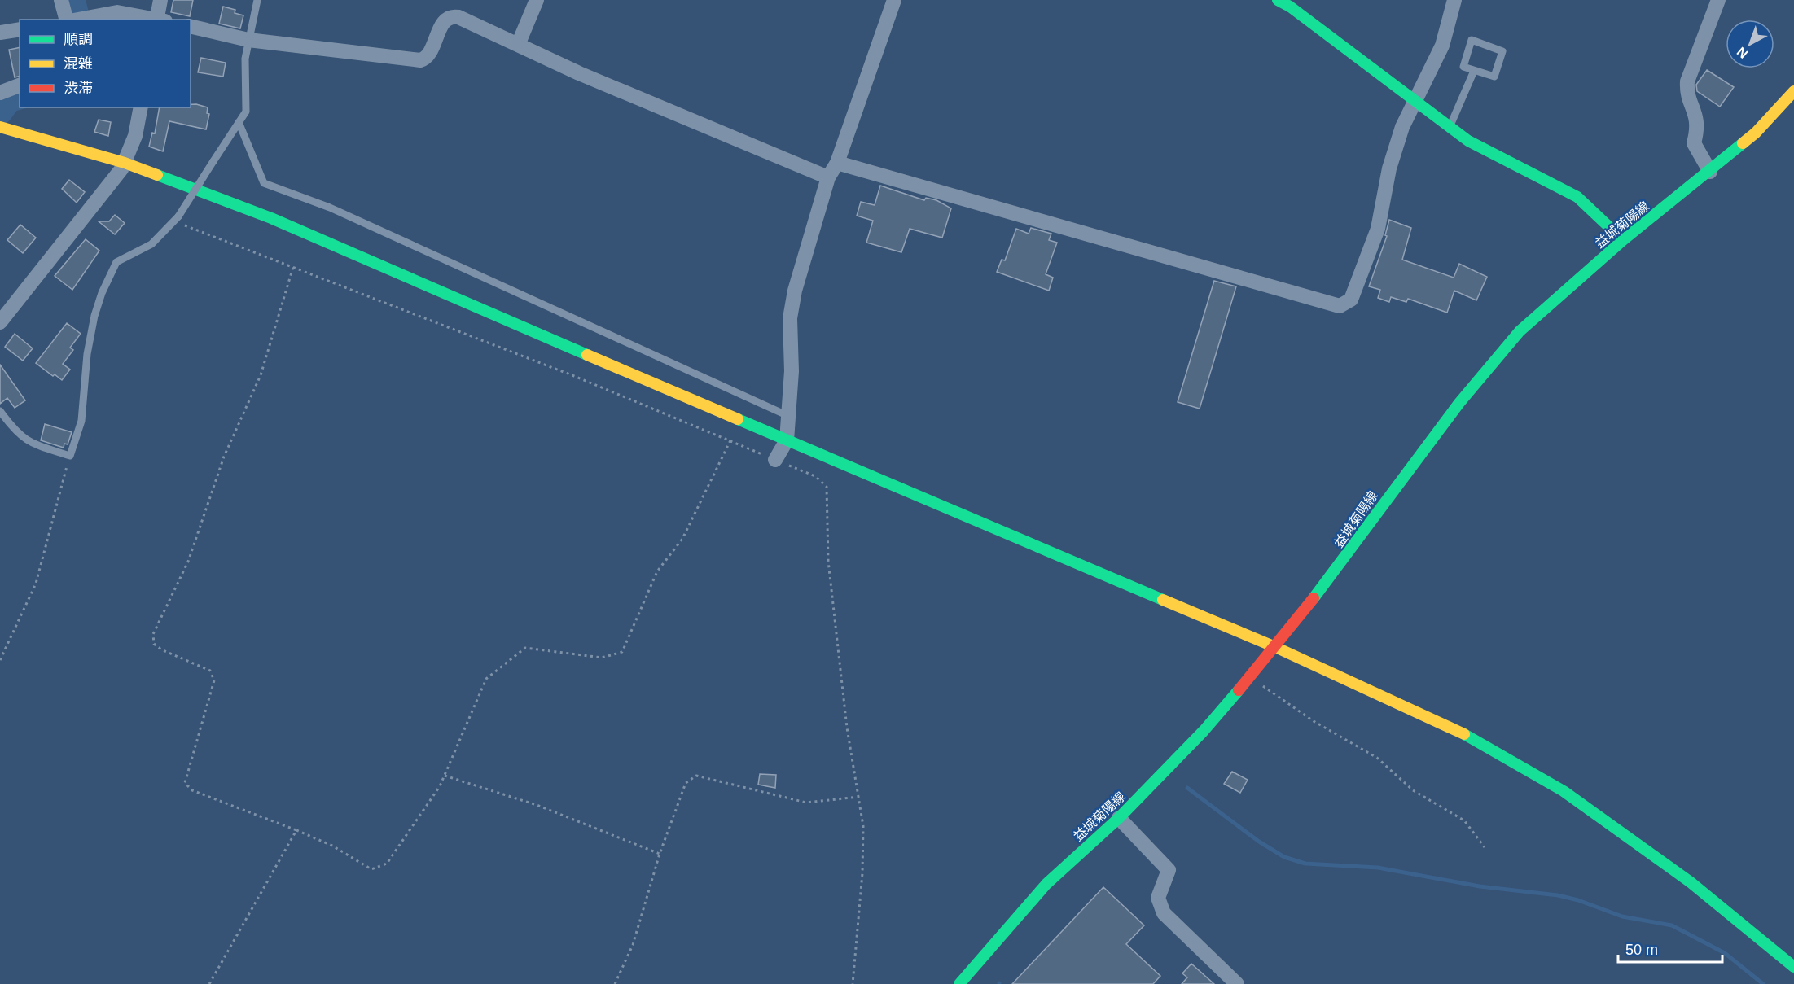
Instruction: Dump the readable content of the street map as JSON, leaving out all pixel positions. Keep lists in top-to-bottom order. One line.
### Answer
{"streets":{"street":["益城菊陽線"]},"legend":["順調","混雑","渋滞"],"scale_bar":"50 m","north":"bottom left"}
